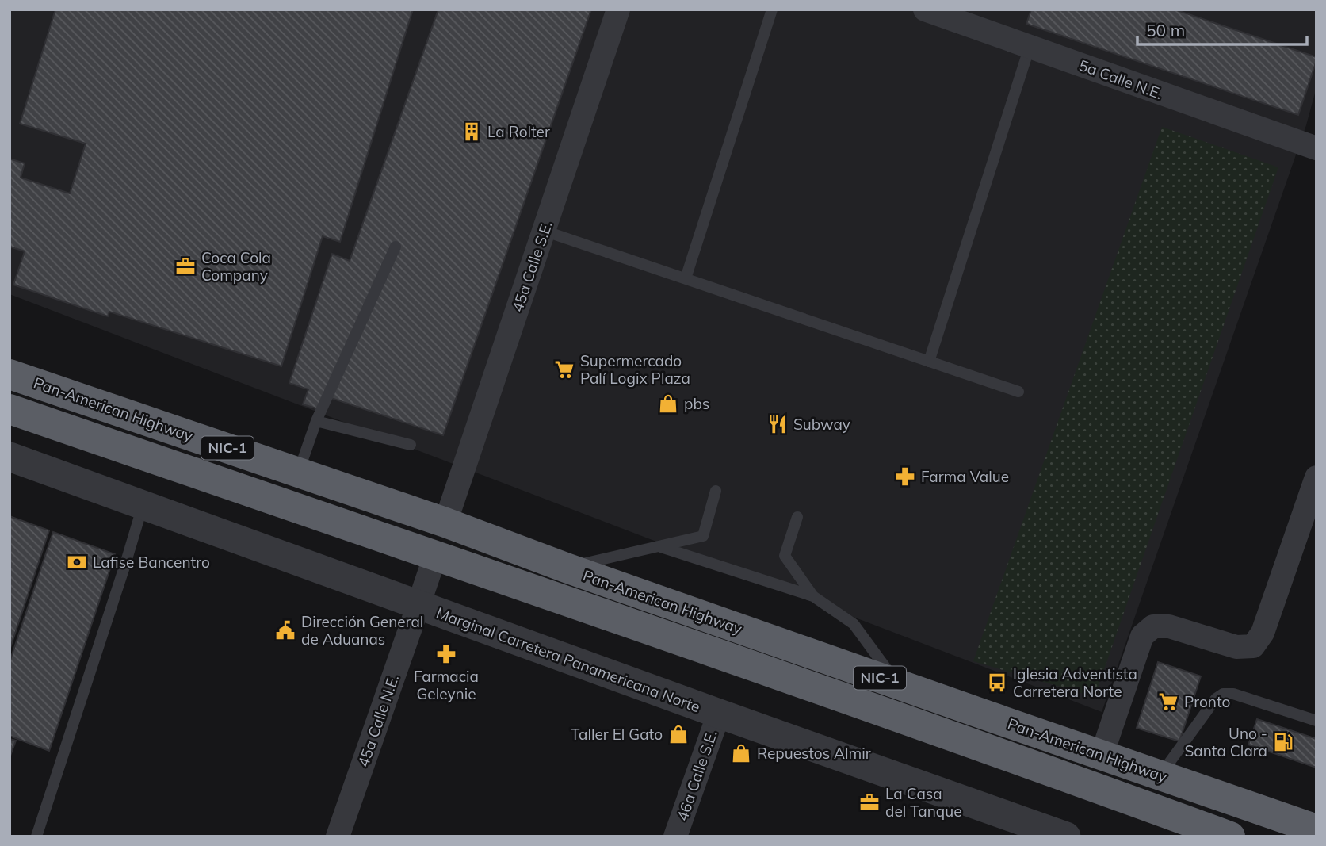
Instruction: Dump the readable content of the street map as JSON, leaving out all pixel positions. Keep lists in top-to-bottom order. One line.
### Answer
{"streets":{"highway":["Pan-American Highway","NIC-1"],"street":["5a Calle N.E.","45a Calle S.E.","Marginal Carretera Panamericana Norte","45a Calle N.E.","46a Calle S.E."]},"crossings":[["45a Calle S.E.","Pan-American Highway"],["Marginal Carretera Panamericana Norte","45a Calle N.E."],["Marginal Carretera Panamericana Norte","46a Calle S.E."]],"places":{"building":["La Rolter"],"office":["Coca Cola Company","La Casa del Tanque"],"supermarket":["Supermercado Palí Logix Plaza","Pronto"],"shop":["pbs","Taller El Gato","Repuestos Almir"],"restaurant":["Subway"],"pharmacy":["Farma Value","Farmacia Geleynie"],"bank":["Lafise Bancentro"],"public building":["Dirección General de Aduanas"],"bus stop":["Iglesia Adventista Carretera Norte"],"fuel station":["Uno - Santa Clara"]},"scale_bar":"50 m"}
